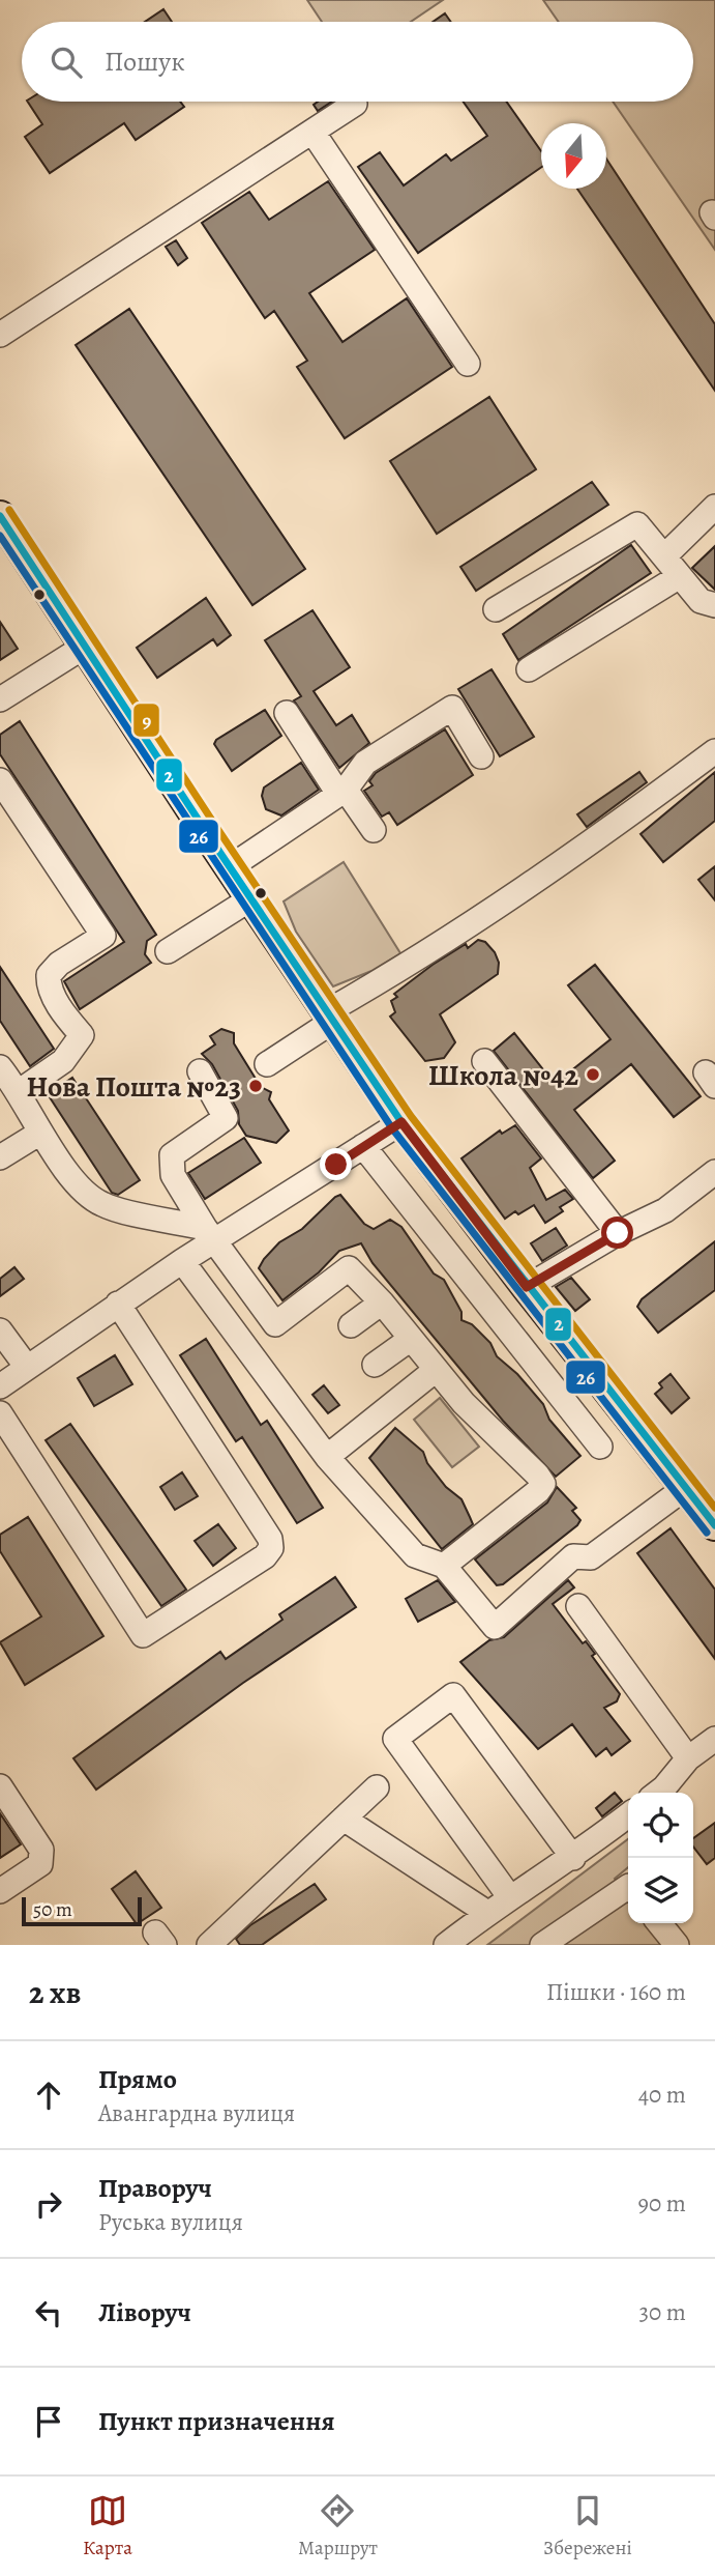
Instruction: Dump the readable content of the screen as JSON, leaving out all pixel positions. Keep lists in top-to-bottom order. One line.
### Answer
{"places":["Школа №42","Нова Пошта №23"],"lines":["transit line 9","transit line 2","transit line 26"],"scale_bar":"50 m","north":"bottom","page":{"search":"Пошук","scale":"50 m","heading":["2 хв","Пішки · 160 m"],"list":[["Прямо","Авангардна вулиця","40 m"],["Праворуч","Руська вулиця","90 m"],["Ліворуч","30 m"],"Пункт призначення"],"nav":["Карта","Маршрут","Збережені"]}}
